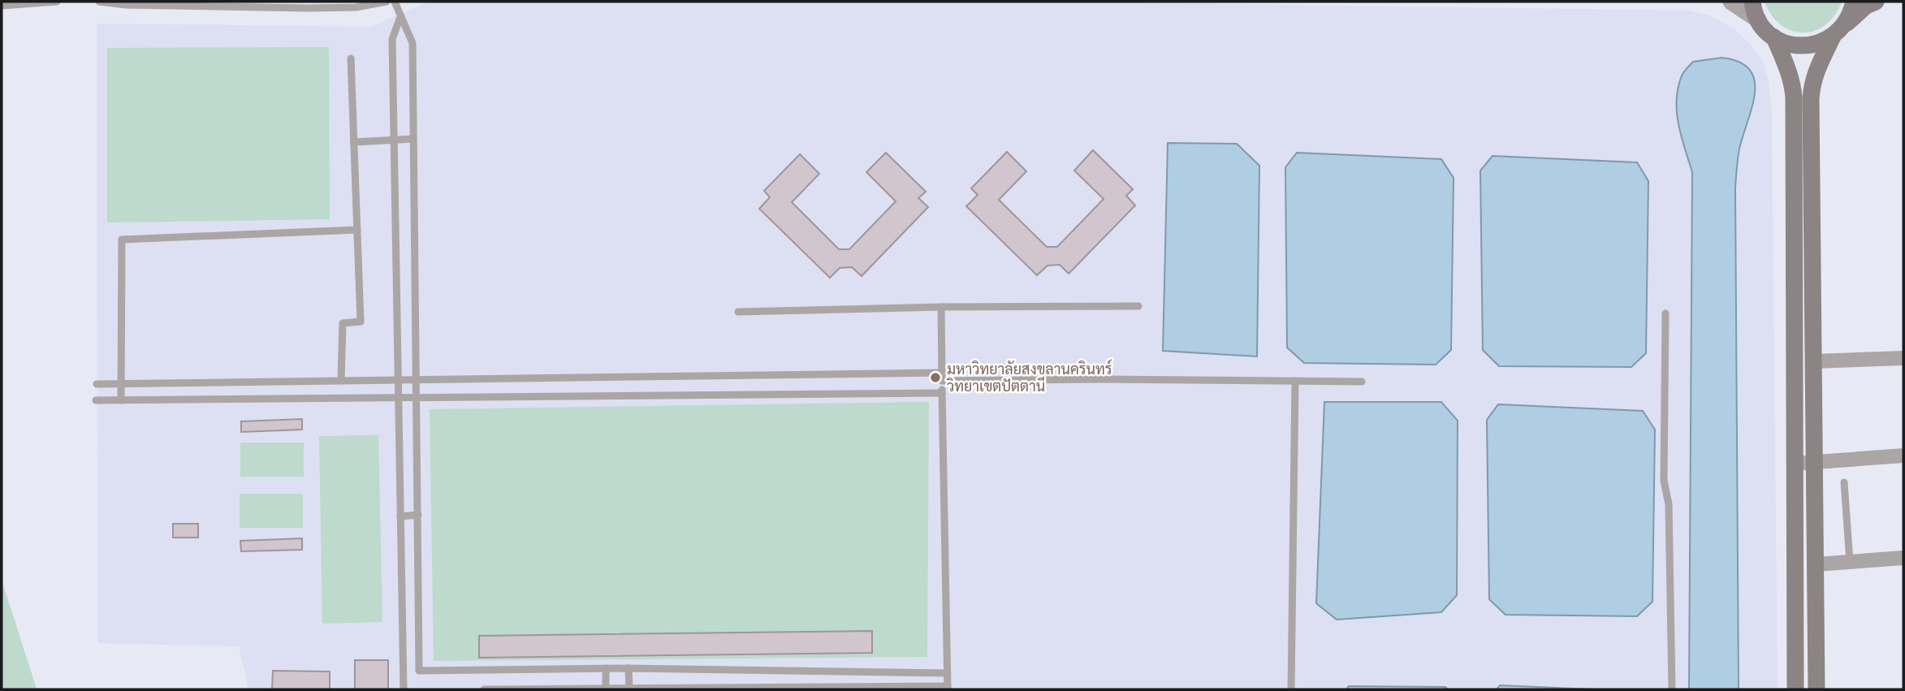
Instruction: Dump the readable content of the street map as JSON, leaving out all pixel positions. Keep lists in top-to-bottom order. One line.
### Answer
{"places":["มหาวิทยาลัยสงขลานครินทร์ วิทยาเขตปัตตานี"]}
